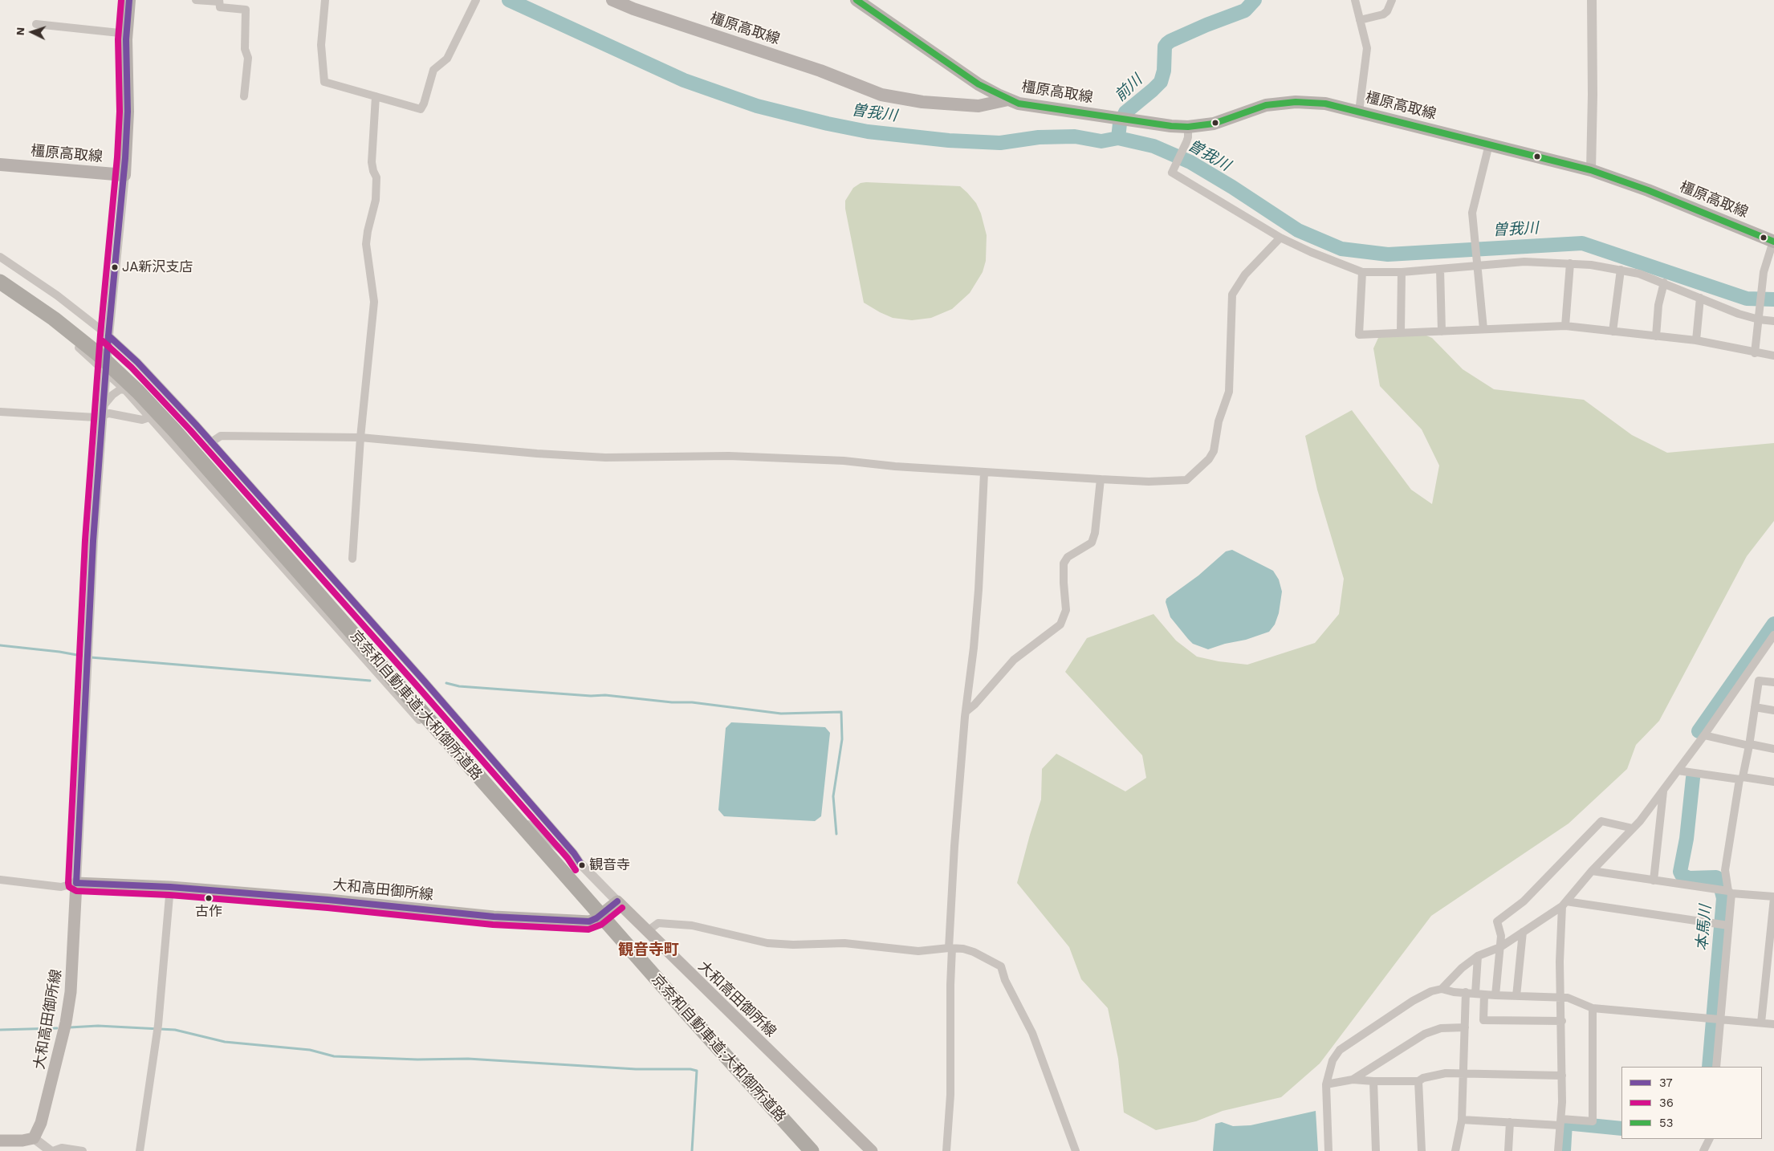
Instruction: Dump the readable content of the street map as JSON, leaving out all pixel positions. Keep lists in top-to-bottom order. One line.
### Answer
{"streets":{"highway":["京奈和自動車道;大和御所道路"],"main road":["橿原高取線","大和高田御所線"]},"districts":["観音寺町"],"water":["前川","曽我川","本馬川"],"places":["JA新沢支店","観音寺","古作"],"lines":["transit line 37","transit line 36","transit line 53"],"legend":["37","36","53"],"north":"left"}
